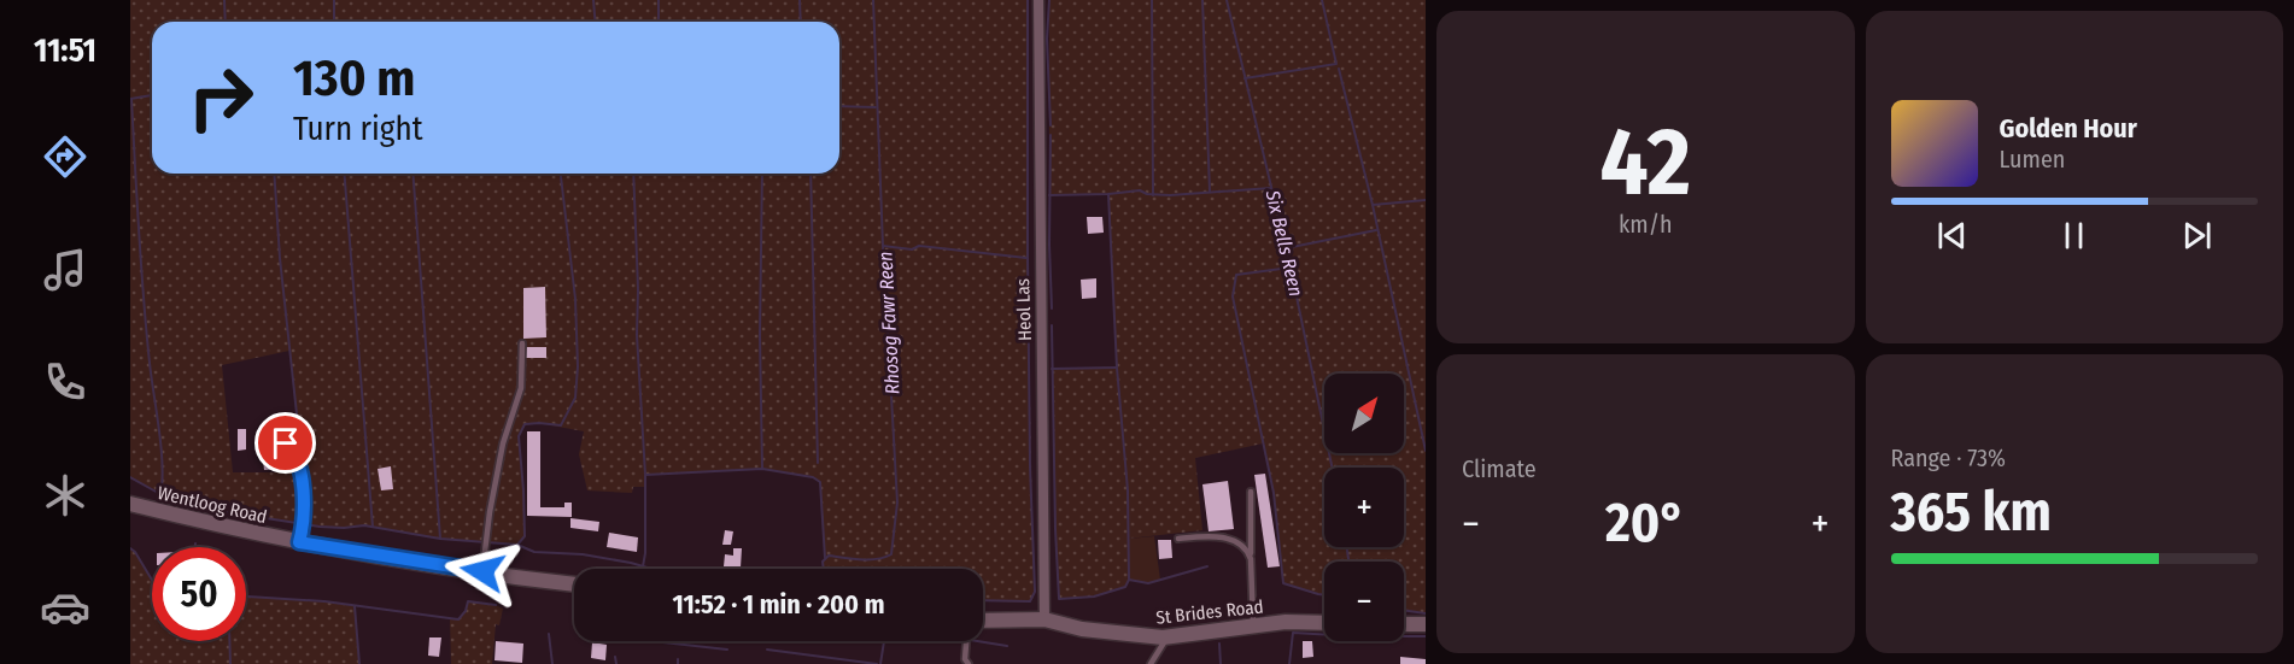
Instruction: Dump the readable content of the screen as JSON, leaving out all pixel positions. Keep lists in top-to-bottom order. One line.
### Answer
{"streets":{"main road":["Wentloog Road","St Brides Road"],"street":["Heol Las"]},"crossings":[["Heol Las","St Brides Road"]],"water":["Six Bells Reen","Rhosog Fawr Reen"],"north":"top right","page":{"tabs":"11:51","tile":[["42","km/h"],"Climate",["Range · 73%","365 km"]],"turn":["130 m","Turn right"],"song":["Golden Hour","Lumen"],"map_buttons":["+","−"],"heat":["−","20°","+"],"limit":"50","trip":"11:52 · 1 min · 200 m"}}
